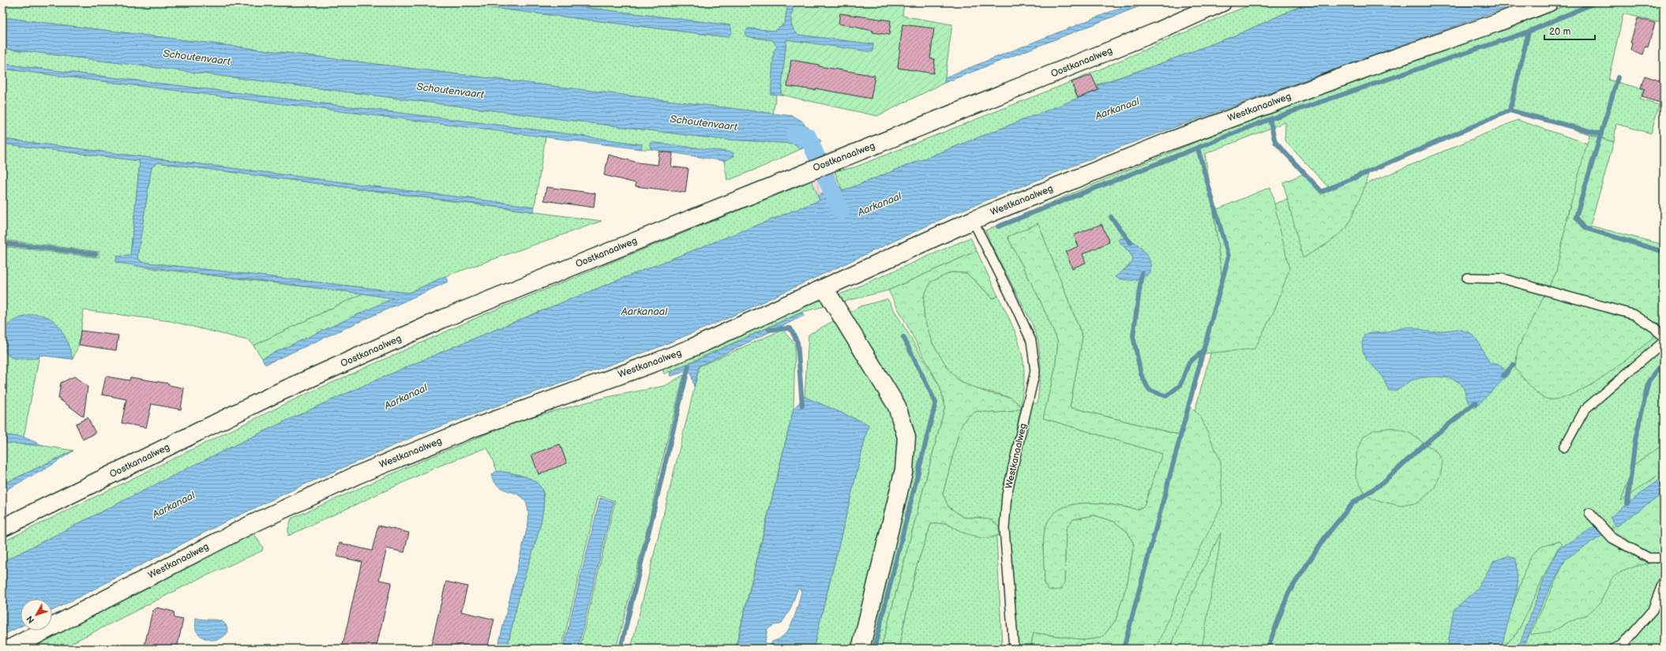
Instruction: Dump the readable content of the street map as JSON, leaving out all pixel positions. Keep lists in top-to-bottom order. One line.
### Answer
{"streets":{"street":["Oostkanaalweg","Westkanaalweg"]},"water":["Schoutenvaart","Aarkanaal"],"scale_bar":"20 m","north":"bottom left"}
